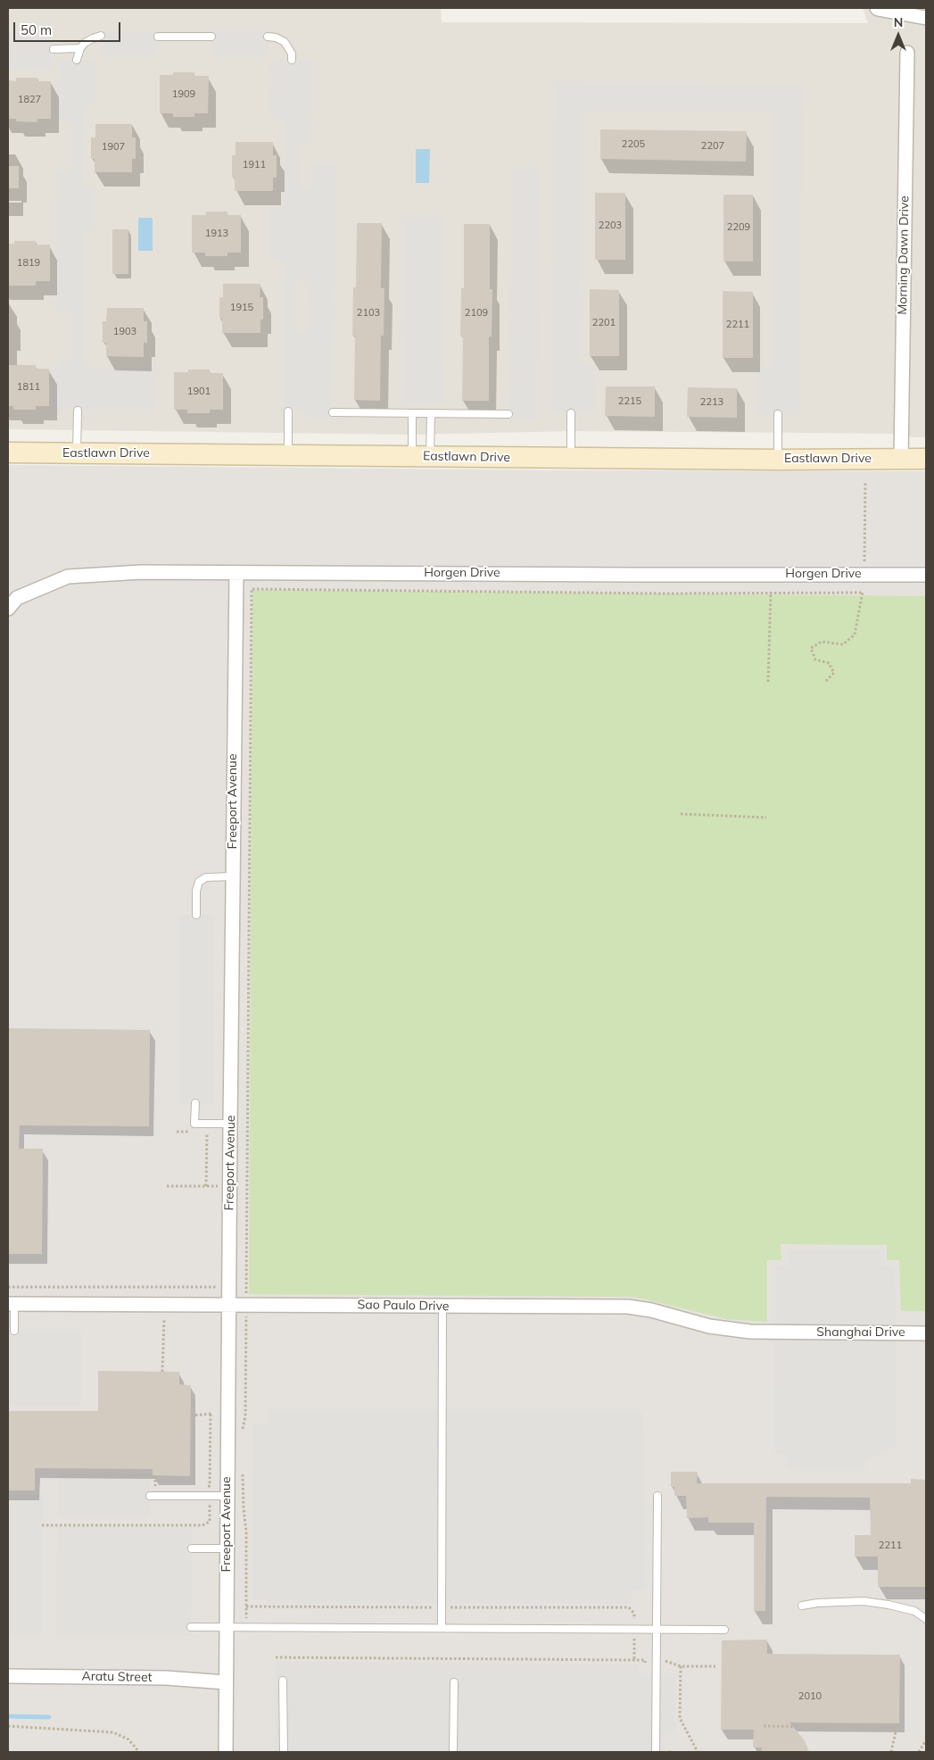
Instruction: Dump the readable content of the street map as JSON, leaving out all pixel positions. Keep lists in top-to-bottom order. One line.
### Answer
{"streets":{"street":["Morning Dawn Drive","Eastlawn Drive","Horgen Drive","Freeport Avenue","Sao Paulo Drive","Shanghai Drive","Aratu Street"]},"crossings":[["Morning Dawn Drive","Eastlawn Drive"],["Horgen Drive","Freeport Avenue"],["Freeport Avenue","Sao Paulo Drive"],["Freeport Avenue","Aratu Street"],["Sao Paulo Drive","Shanghai Drive"]],"house_numbers":["1909","1827","2205","2207","1907","1911","2203","2209","1913","1819","1915","2103","2109","2201","2211","1903","1811","1901","2215","2213","2211","2010"],"scale_bar":"50 m","north":"top"}
